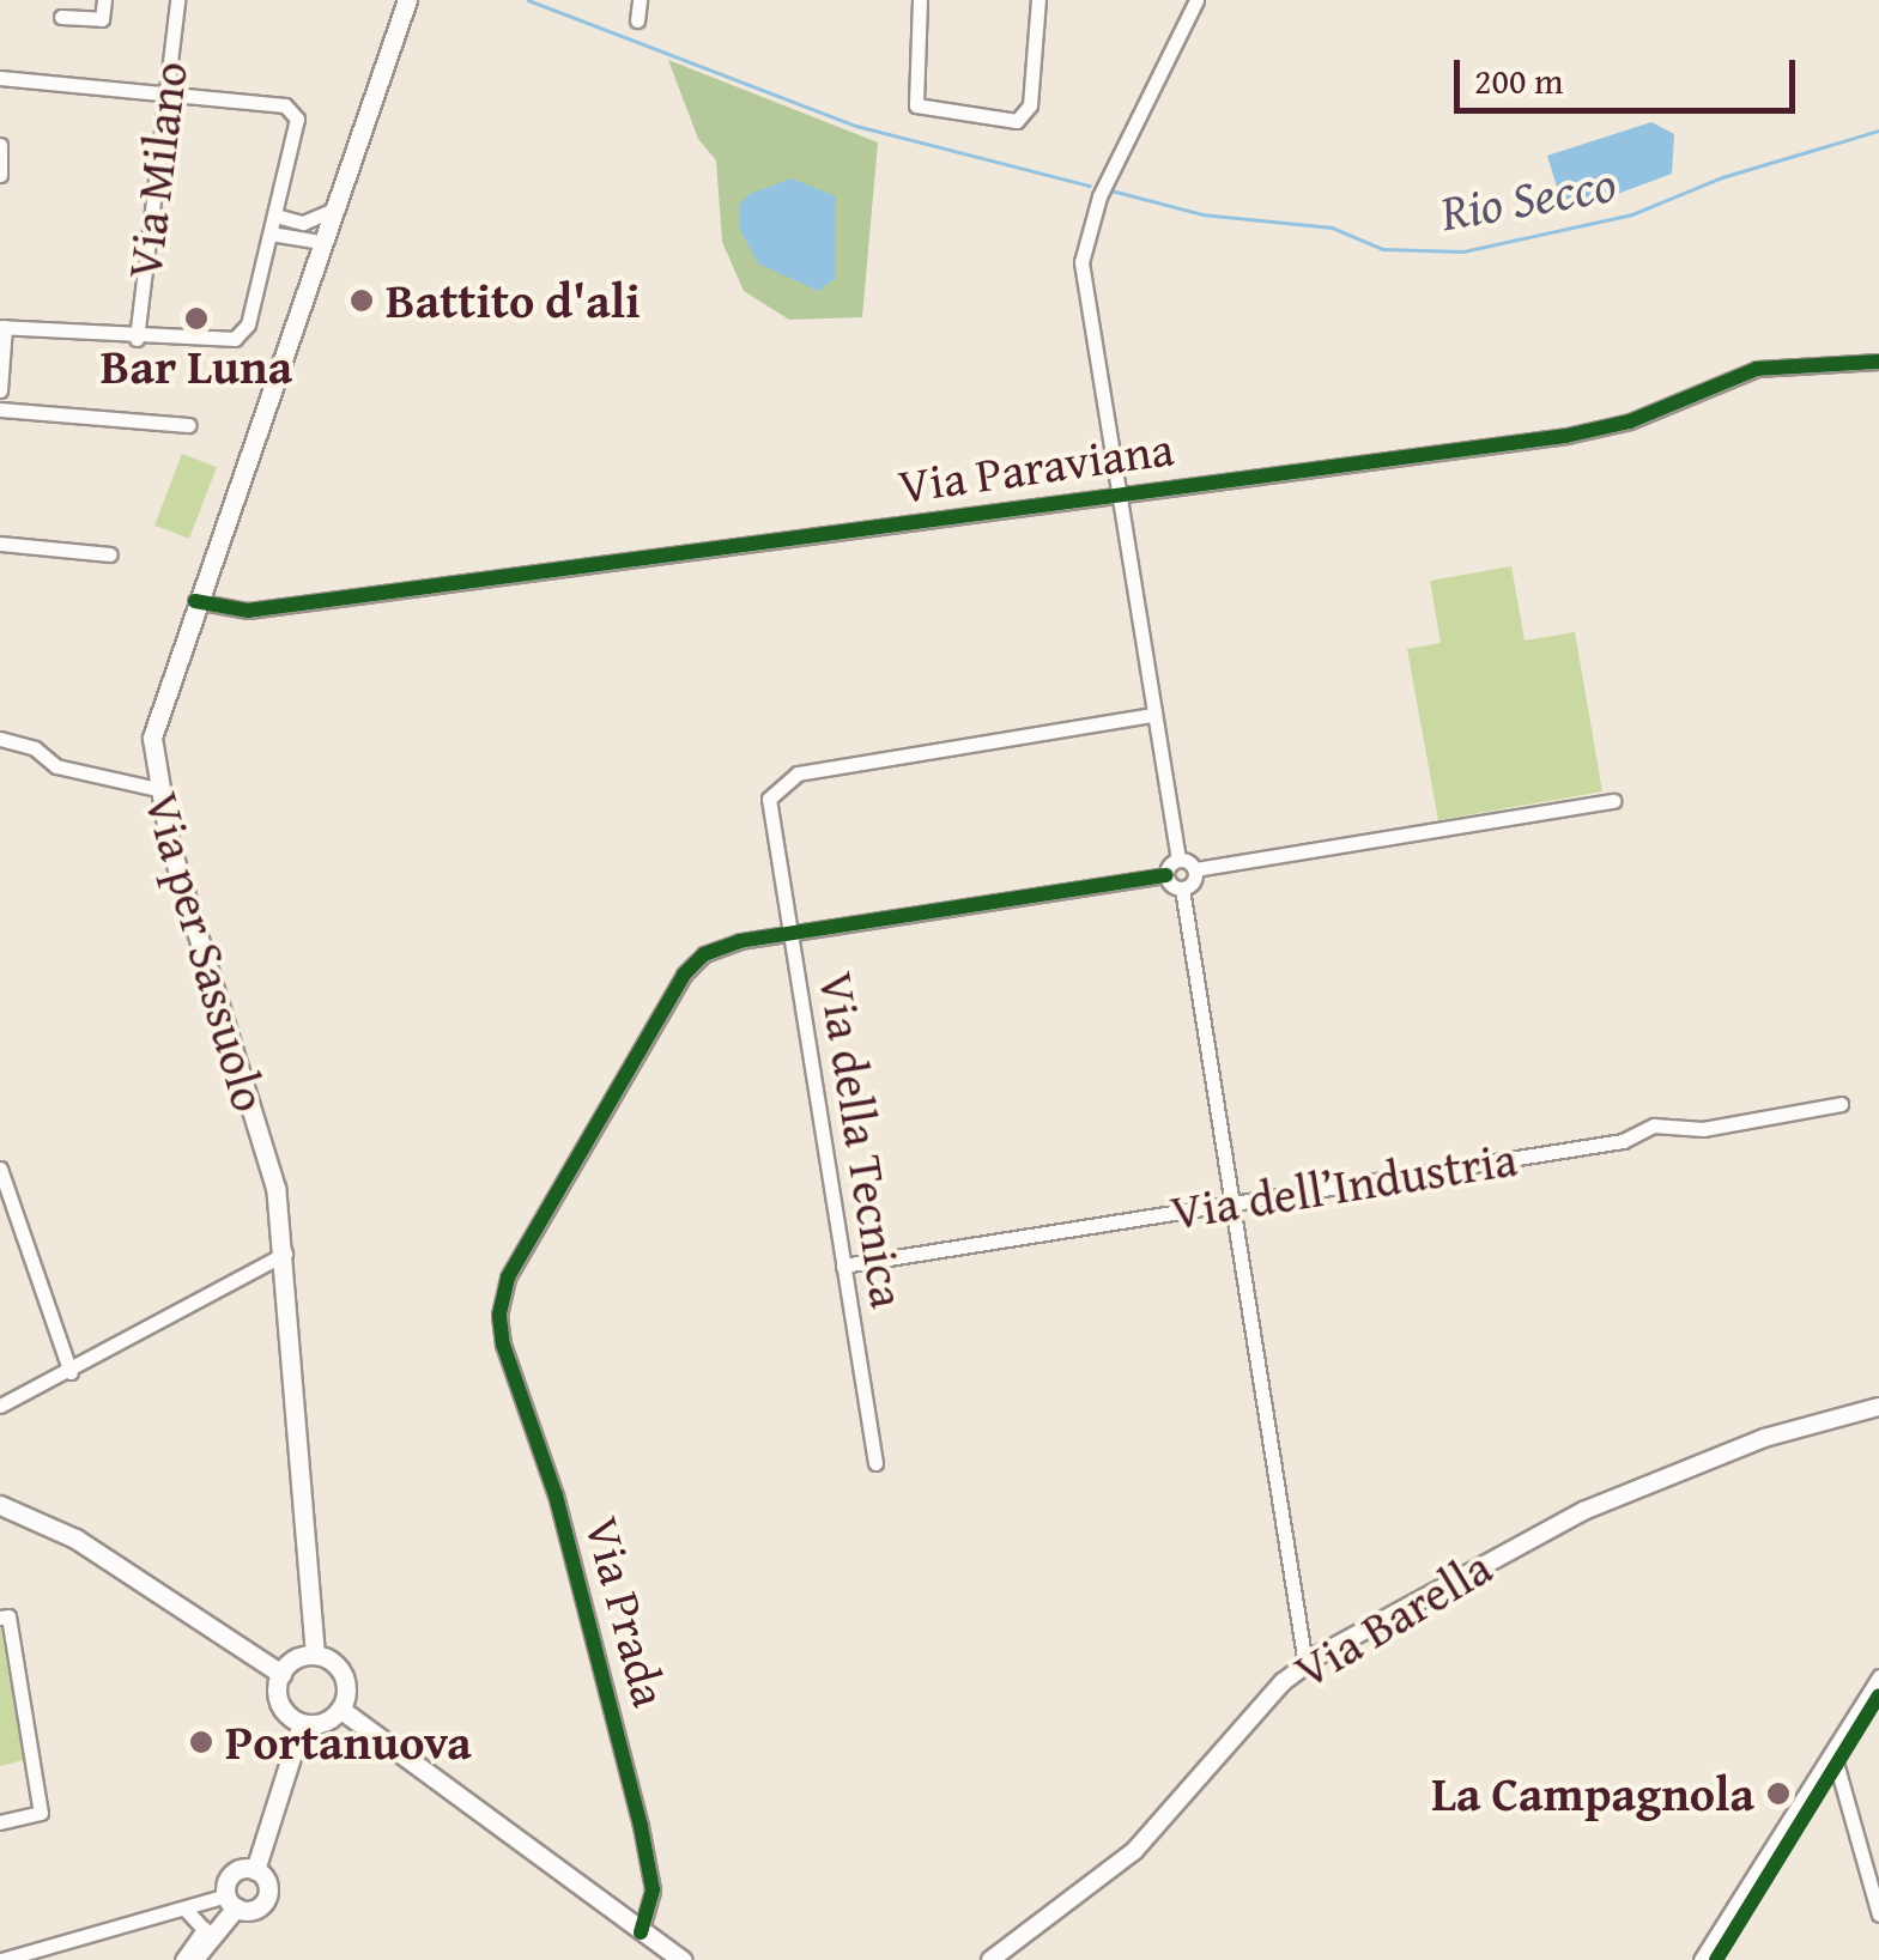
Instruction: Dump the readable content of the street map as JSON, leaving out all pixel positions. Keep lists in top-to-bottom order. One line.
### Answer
{"streets":{"main road":["Via per Sassuolo"],"street":["Via Milano","Via Paraviana","Via della Tecnica","Via dell’Industria","Via Prada","Via Barella"]},"crossings":[["Via Paraviana","Via per Sassuolo"],["Via della Tecnica","Via dell’Industria"],["Via della Tecnica","Via Prada"]],"water":["Rio Secco"],"places":["Battito d'ali","Bar Luna","Portanuova","La Campagnola"],"scale_bar":"200 m"}
